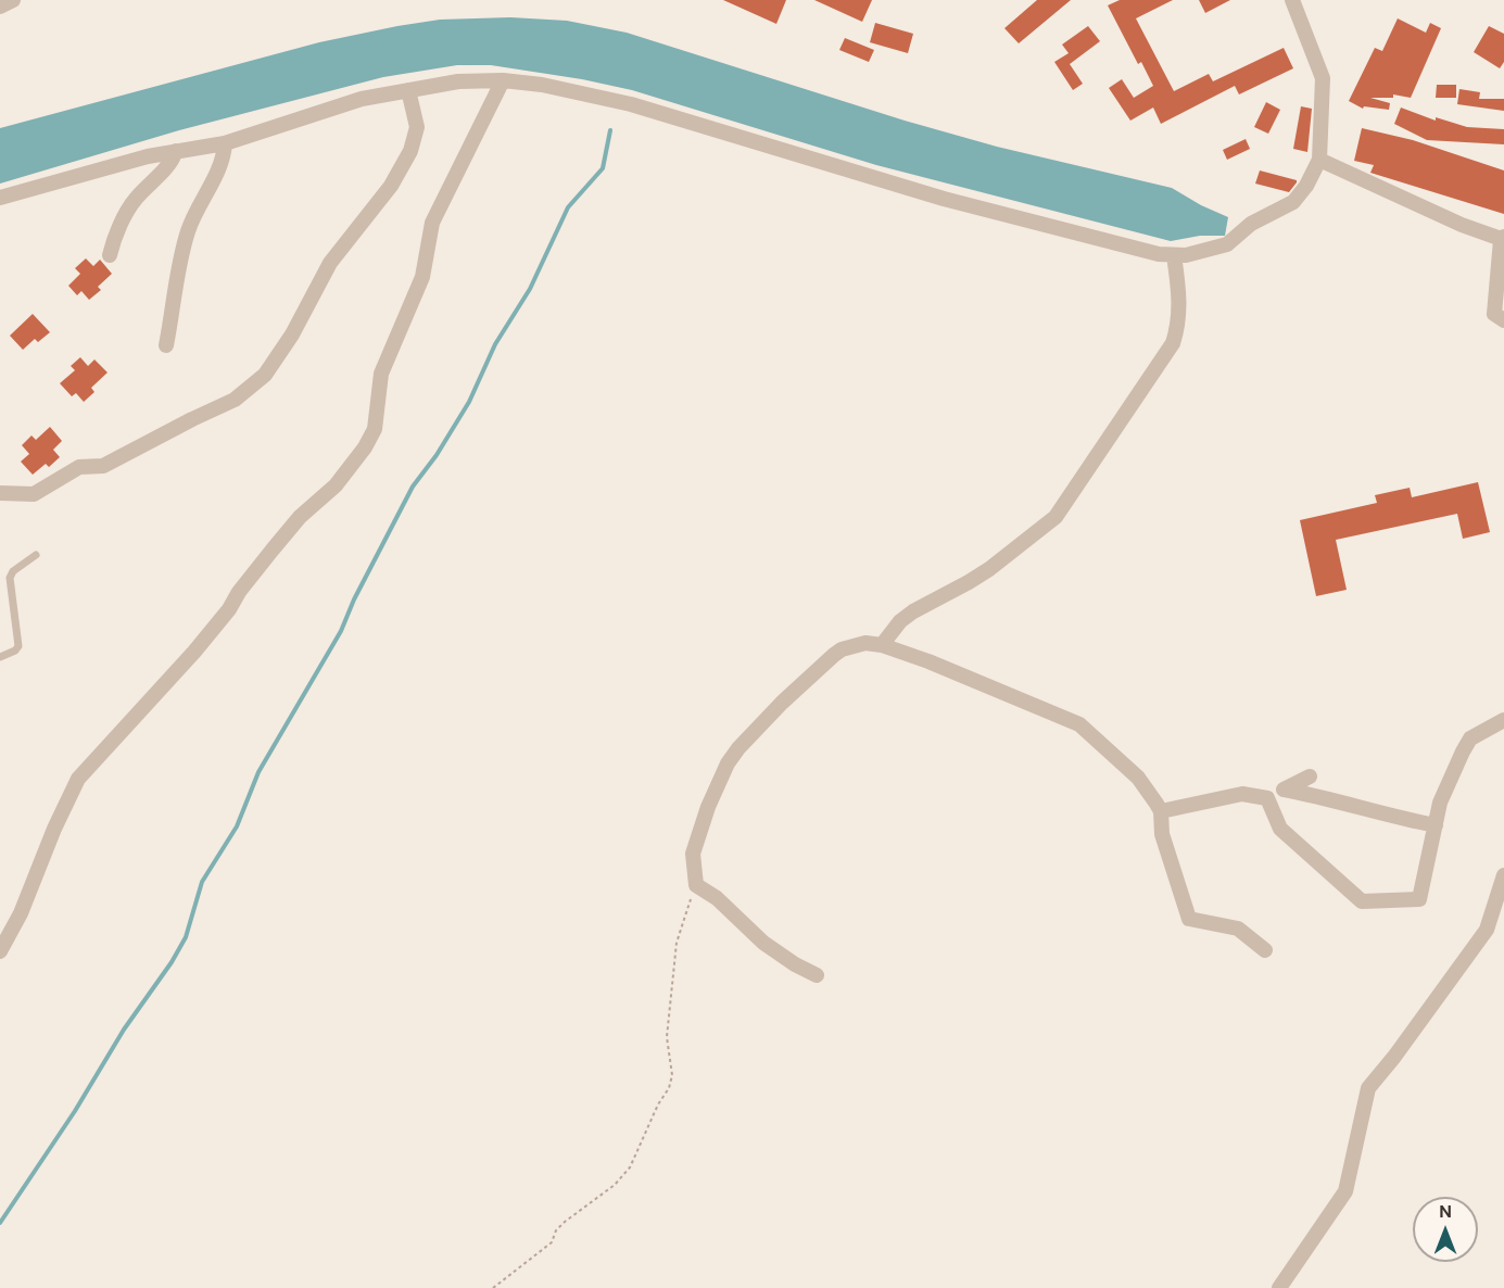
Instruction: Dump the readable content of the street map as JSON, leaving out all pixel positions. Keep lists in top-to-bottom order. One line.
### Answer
{"north":"top"}
